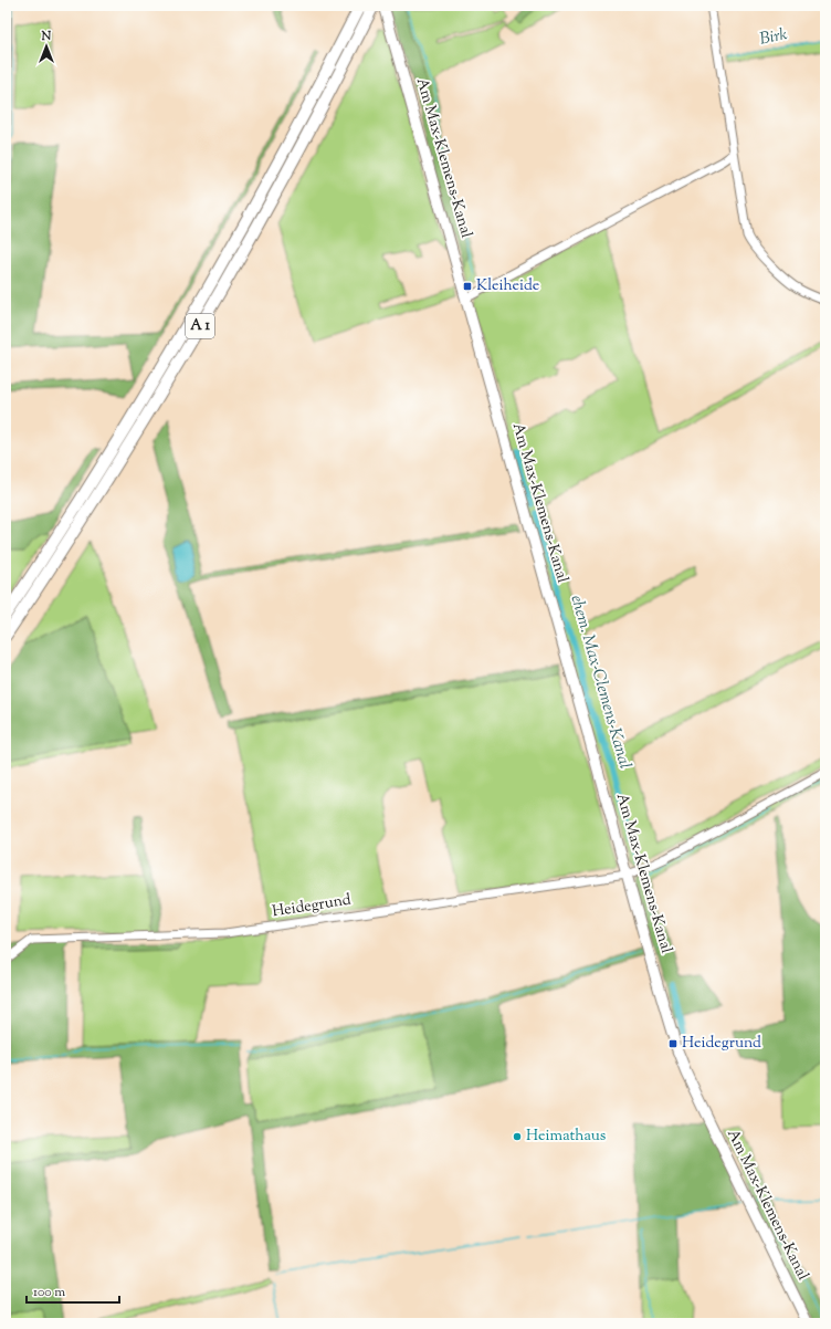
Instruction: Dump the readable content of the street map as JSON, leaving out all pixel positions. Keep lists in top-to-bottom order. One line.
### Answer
{"streets":{"highway":["A 1"],"main road":["Am Max-Klemens-Kanal"],"street":["Heidegrund"]},"crossings":[["Am Max-Klemens-Kanal","Heidegrund"]],"water":["Birk","ehem. Max-Clemens-Kanal"],"places":{"transit":["Kleiheide","Heidegrund"],"other":["Heimathaus"]},"scale_bar":"100 m","north":"top"}
